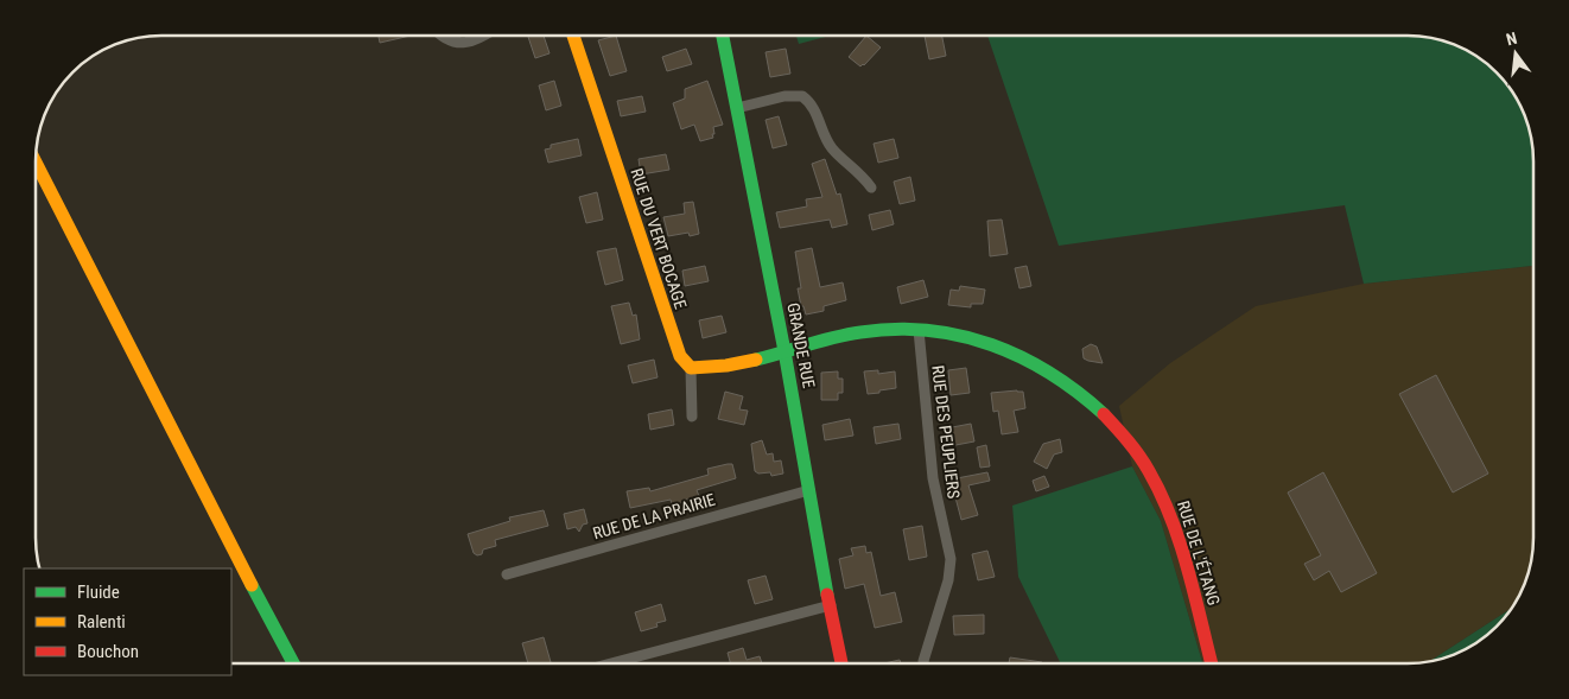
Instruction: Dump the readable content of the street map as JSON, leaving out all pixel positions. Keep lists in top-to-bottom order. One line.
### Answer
{"streets":{"street":["RUE DU VERT BOCAGE","GRANDE RUE","RUE DES PEUPLIERS","RUE DE LA PRAIRIE","RUE DE L'ÉTANG"]},"crossings":[["GRANDE RUE","RUE DE LA PRAIRIE"],["GRANDE RUE","RUE DE L'ÉTANG"],["RUE DES PEUPLIERS","RUE DE L'ÉTANG"]],"legend":["Fluide","Ralenti","Bouchon"],"north":"top"}
